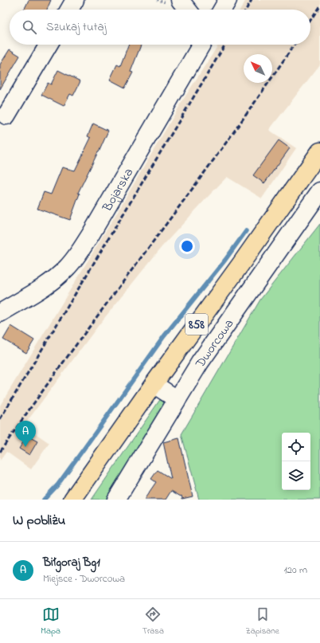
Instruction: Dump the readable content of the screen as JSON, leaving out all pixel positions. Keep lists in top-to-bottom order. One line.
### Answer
{"streets":{"main road":["858"],"street":["Bojarska","Dworcowa"]},"north":"top left","page":{"search":"Szukaj tutaj","pins":"A","heading":"W pobliżu","list":[{"mark":"A","name":"Biłgoraj Bg1","note":"Miejsce · Dworcowa","value":"120 m"}],"nav":["Mapa","Trasa","Zapisane"]}}
